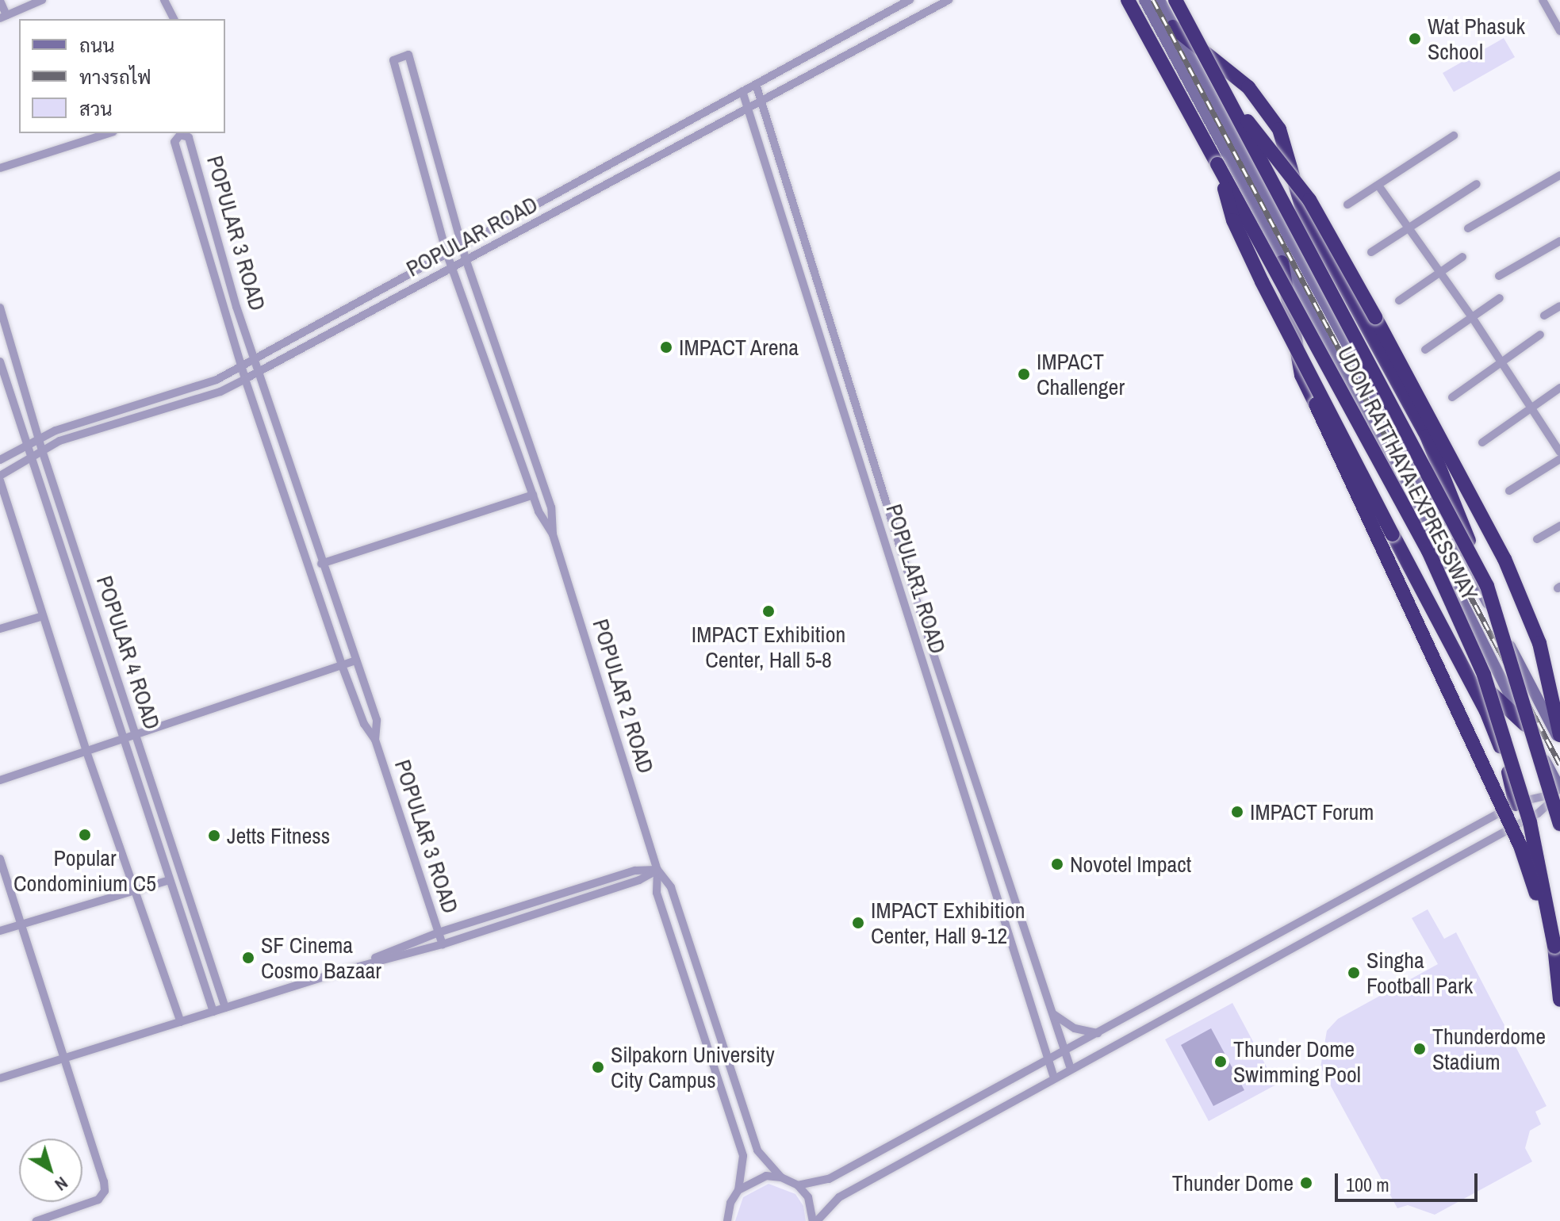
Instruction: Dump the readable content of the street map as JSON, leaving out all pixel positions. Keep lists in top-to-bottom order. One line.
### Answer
{"streets":{"highway":["UDON RATTHAYA EXPRESSWAY"],"street":["POPULAR 3 ROAD","POPULAR ROAD","POPULAR1 ROAD","POPULAR 4 ROAD","POPULAR 2 ROAD"]},"crossings":[["POPULAR 3 ROAD","POPULAR ROAD"],["POPULAR ROAD","POPULAR1 ROAD"],["POPULAR ROAD","POPULAR 4 ROAD"],["POPULAR ROAD","POPULAR 2 ROAD"]],"places":["Wat Phasuk School","IMPACT Arena","IMPACT Challenger","IMPACT Exhibition Center, Hall 5-8","IMPACT Forum","Popular Condominium C5","Jetts Fitness","Novotel Impact","IMPACT Exhibition Center, Hall 9-12","SF Cinema Cosmo Bazaar","Singha Football Park","Thunderdome Stadium","Thunder Dome Swimming Pool","Silpakorn University City Campus","Thunder Dome"],"legend":["ถนน","ทางรถไฟ","สวน"],"scale_bar":"100 m","north":"bottom right"}
